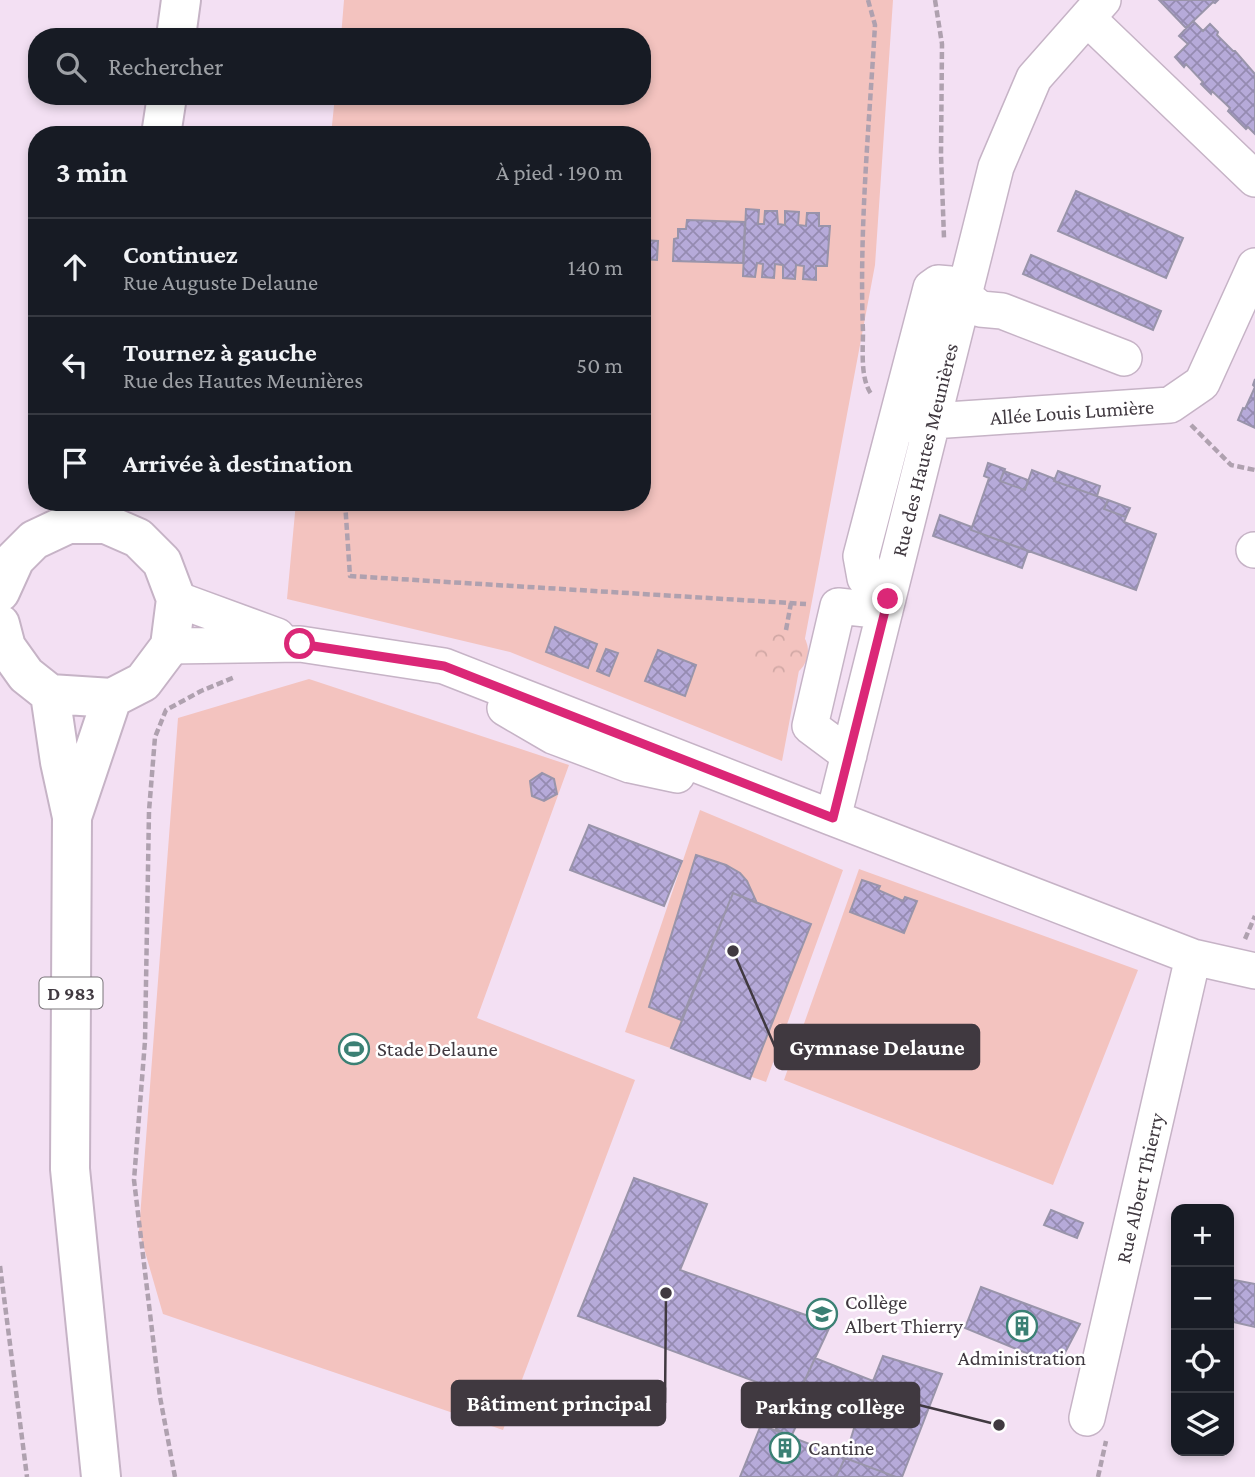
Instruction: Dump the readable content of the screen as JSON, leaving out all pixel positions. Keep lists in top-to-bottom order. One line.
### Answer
{"streets":{"main road":["D 983"],"street":["Allée Louis Lumière","Rue des Hautes Meunières","Rue Albert Thierry"]},"crossings":[["Allée Louis Lumière","Rue des Hautes Meunières"]],"places":{"other":["Gymnase Delaune","Bâtiment principal","Parking collège"],"sports":["Stade Delaune"],"school or university":["Collège Albert Thierry"],"building":["Administration","Cantine"]},"page":{"search":"Rechercher","heading":["3 min","À pied · 190 m"],"list":[["Continuez","Rue Auguste Delaune","140 m"],["Tournez à gauche","Rue des Hautes Meunières","50 m"],"Arrivée à destination"],"map_buttons":["+","−"]}}
